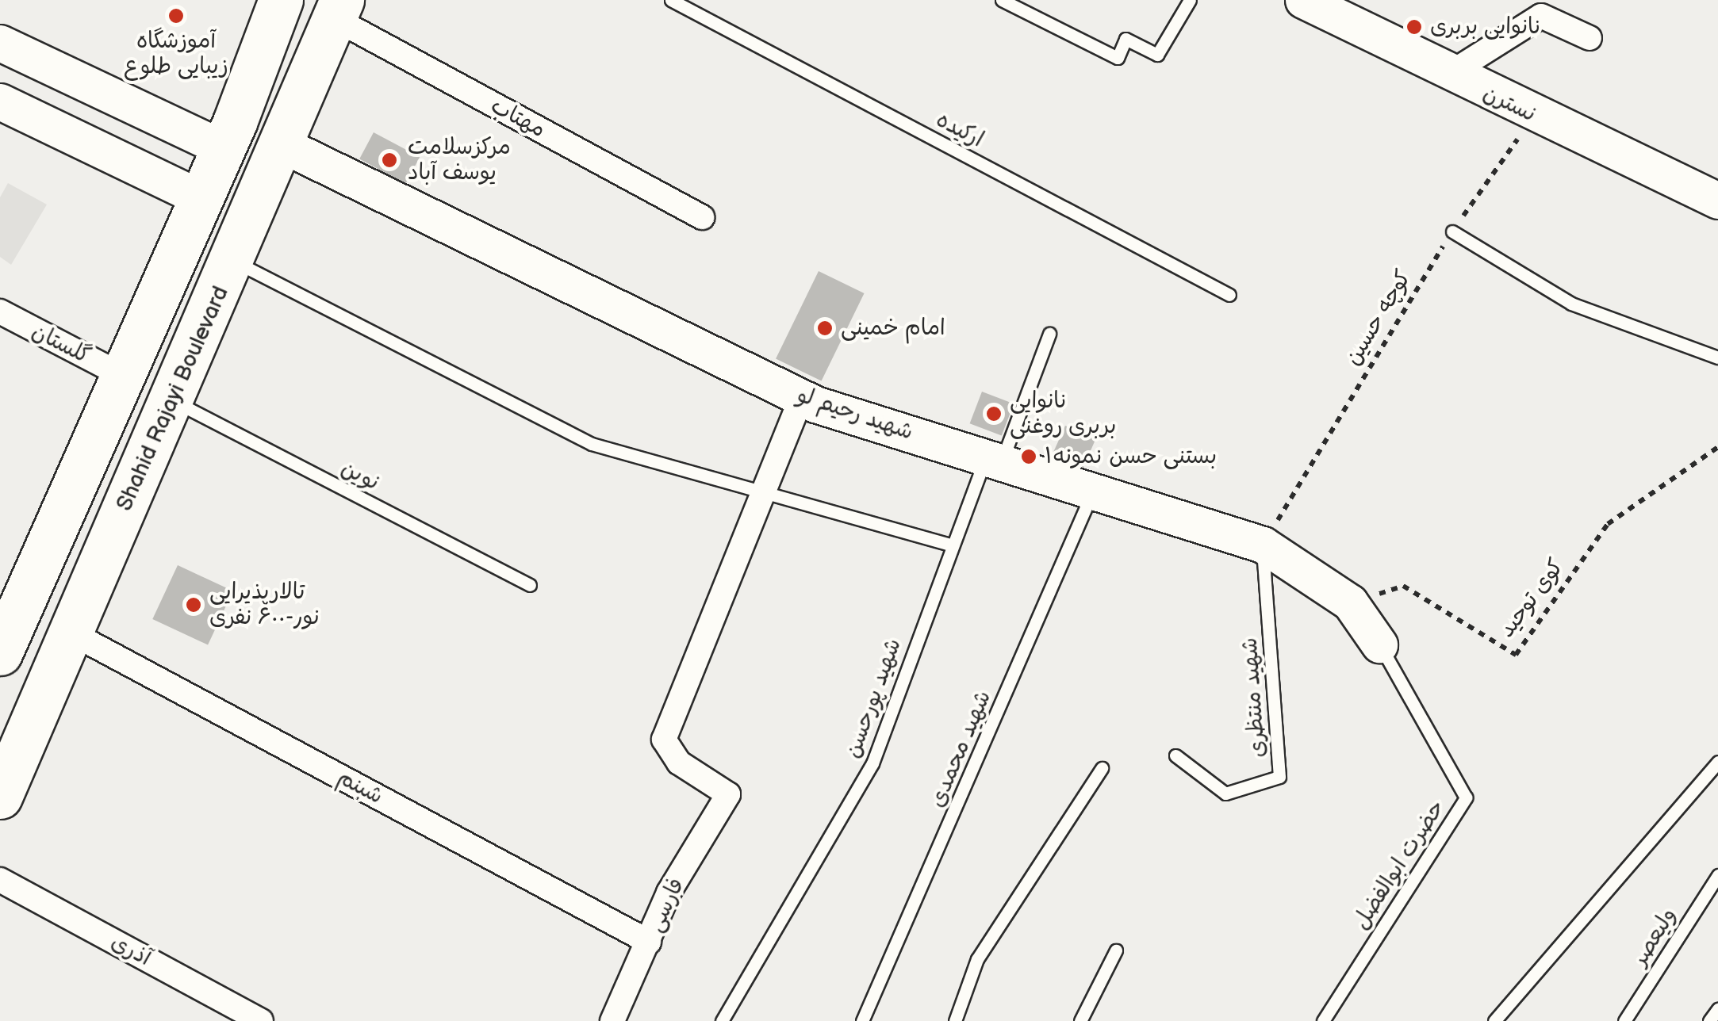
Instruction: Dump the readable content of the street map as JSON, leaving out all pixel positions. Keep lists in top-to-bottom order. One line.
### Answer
{"streets":{"highway":["Shahid Rajayi Boulevard"],"street":["نسترن","مهتاب","گلستان","شهید رحیم لو","شبنم","فارسی","آذری"],"lane":["ارکیده","نوین","شهید منتظری","شهید پورحسن","شهید محمدی","حضرت ابوالفضل","ولیعصر"],"path":["کوچه حسین","کوی توحید"]},"crossings":[["نسترن","کوچه حسین"],["مهتاب","Shahid Rajayi Boulevard"],["کوچه حسین","شهید رحیم لو"],["کوچه حسین","شهید منتظری"],["Shahid Rajayi Boulevard","شهید رحیم لو"],["Shahid Rajayi Boulevard","نوین"],["Shahid Rajayi Boulevard","شبنم"],["شهید رحیم لو","کوی توحید"],["شهید رحیم لو","شهید منتظری"],["شهید رحیم لو","شهید پورحسن"],["شهید رحیم لو","شهید محمدی"],["شهید رحیم لو","حضرت ابوالفضل"],["شبنم","فارسی"]],"places":["آموزشگاه زیبایی طلوع","نانوایی بربری","مرکزسلامت یوسف آباد","امام خمینی","نانوایی بربری روغنی","بستنی حسن نمونه۱","تالارپذیرایی نور-۶۰۰ نفری"]}
